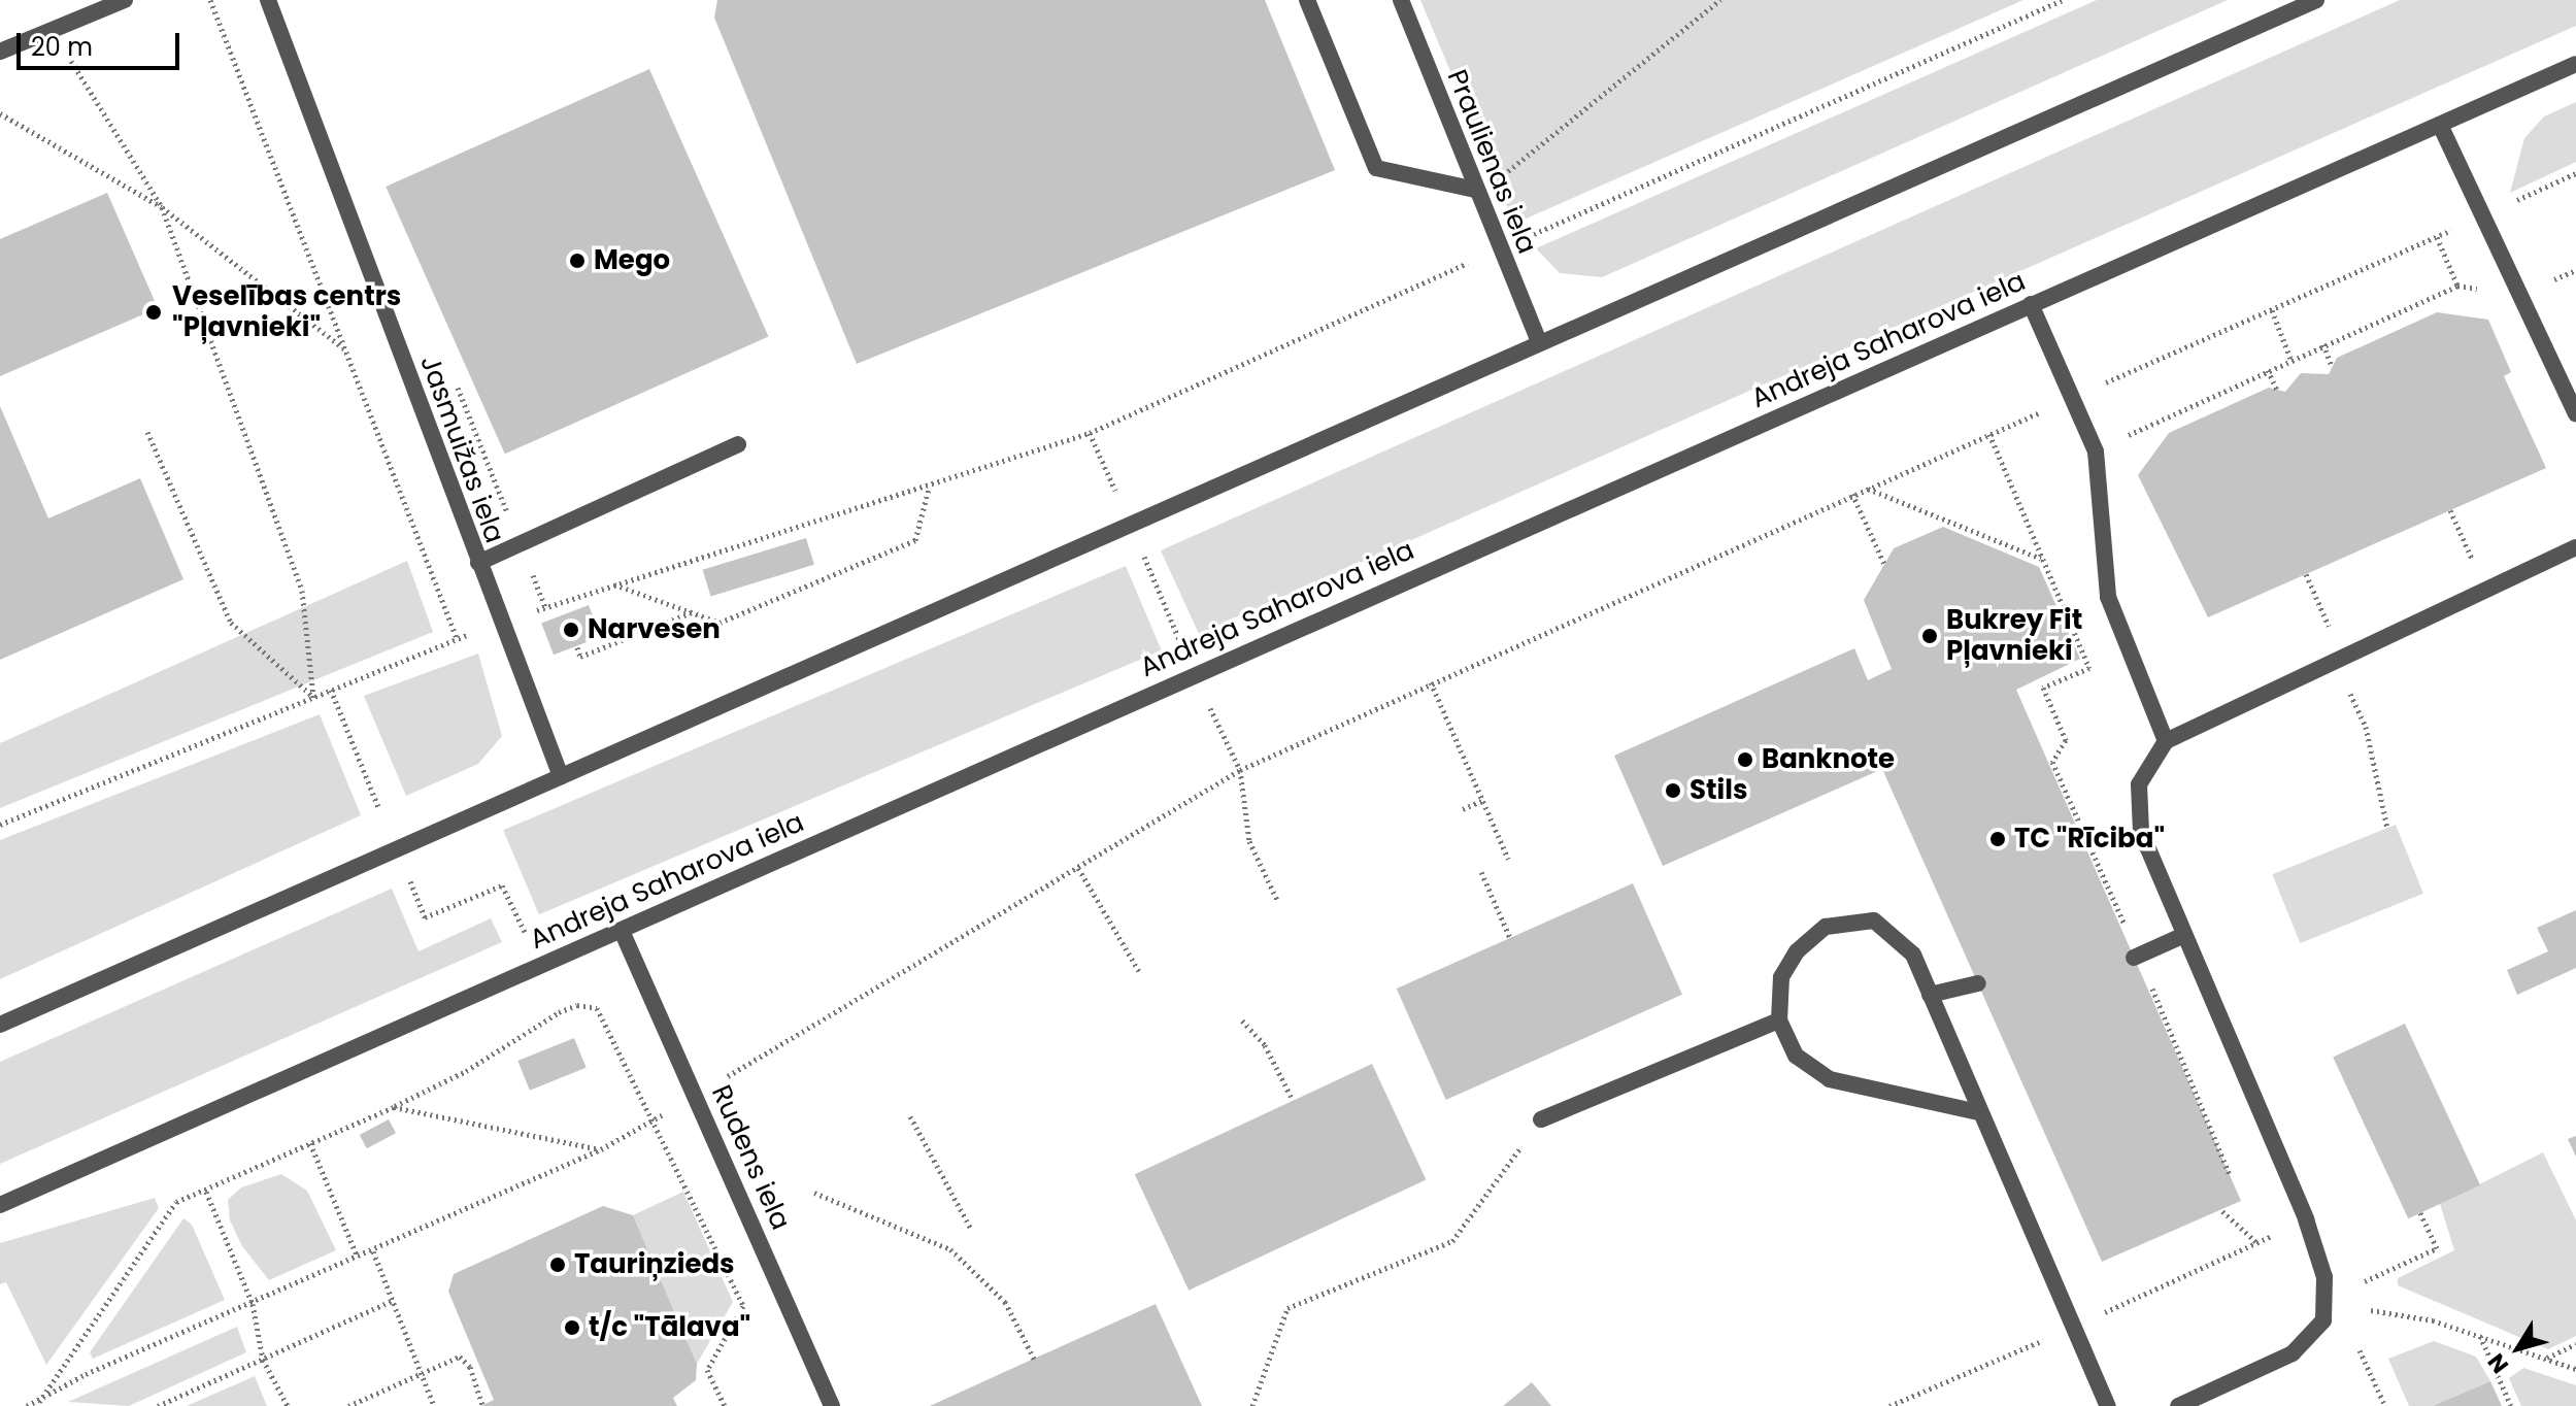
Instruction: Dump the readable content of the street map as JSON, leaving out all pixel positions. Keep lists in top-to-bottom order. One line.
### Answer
{"streets":{"street":["Praulienas iela","Andreja Saharova iela","Jasmuižas iela","Rudens iela"]},"crossings":[["Andreja Saharova iela","Rudens iela"]],"places":["Mego","Veselības centrs \"Pļavnieki\"","Narvesen","Bukrey Fit Pļavnieki","Banknote","Stils","TC \"Rīciba\"","Tauriņzieds","t/c \"Tālava\""],"scale_bar":"20 m","north":"bottom left"}
